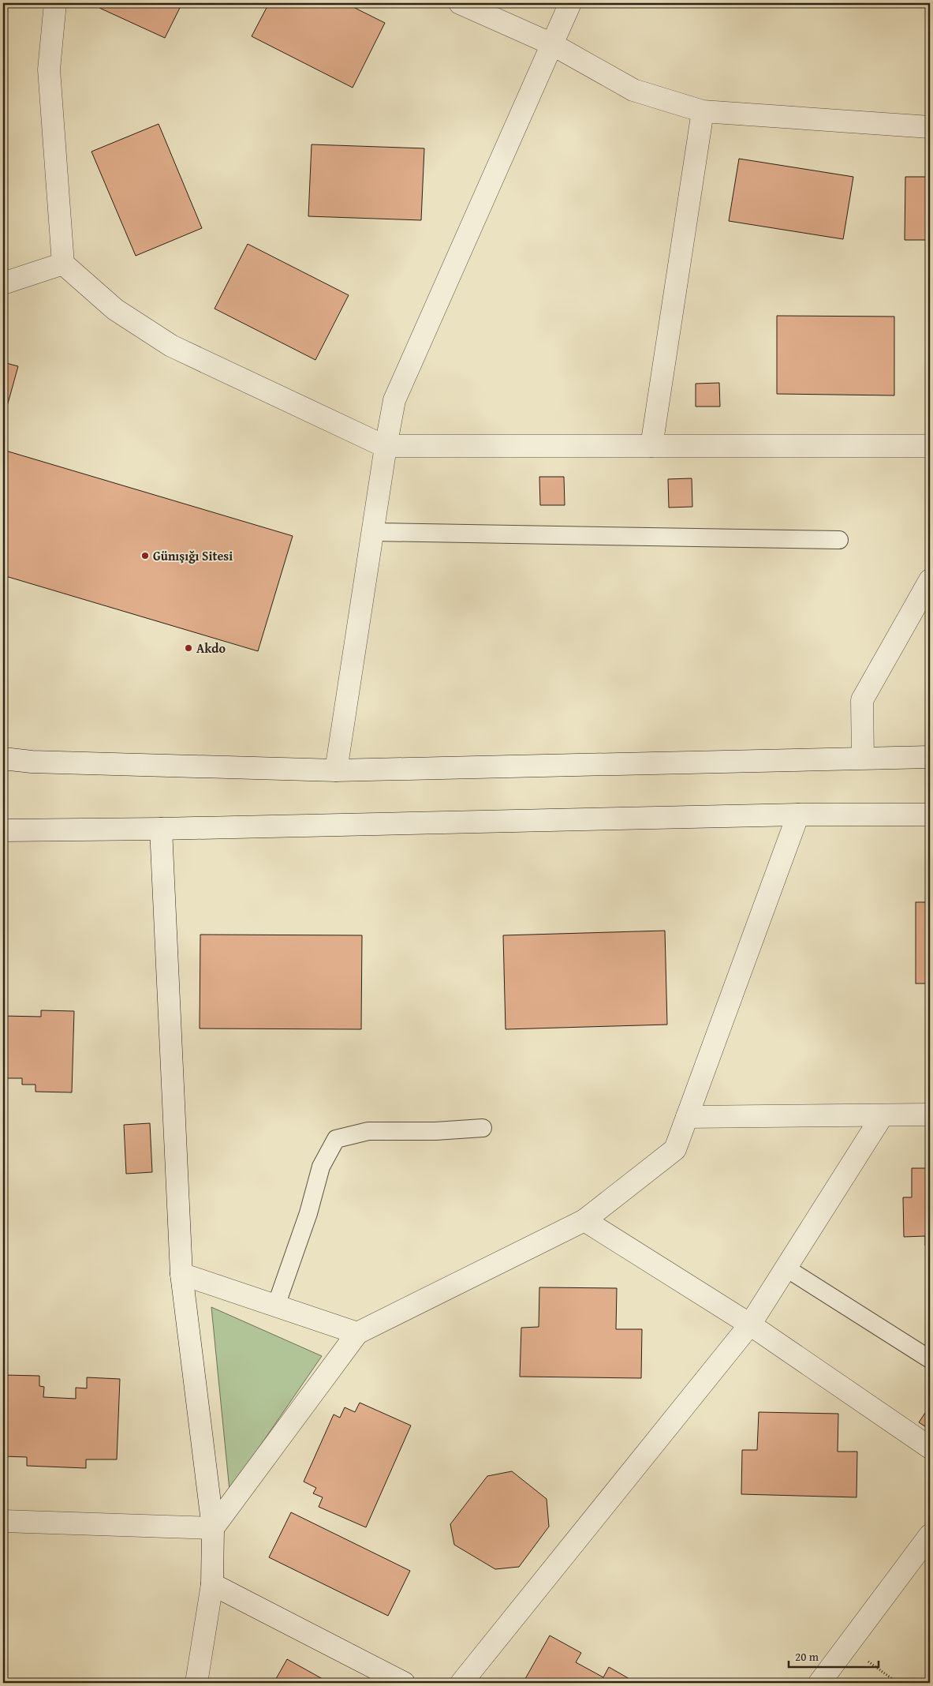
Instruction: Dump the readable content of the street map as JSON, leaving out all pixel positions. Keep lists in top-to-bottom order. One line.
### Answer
{"places":["Günışığı Sitesi","Akdo"],"scale_bar":"20 m"}
